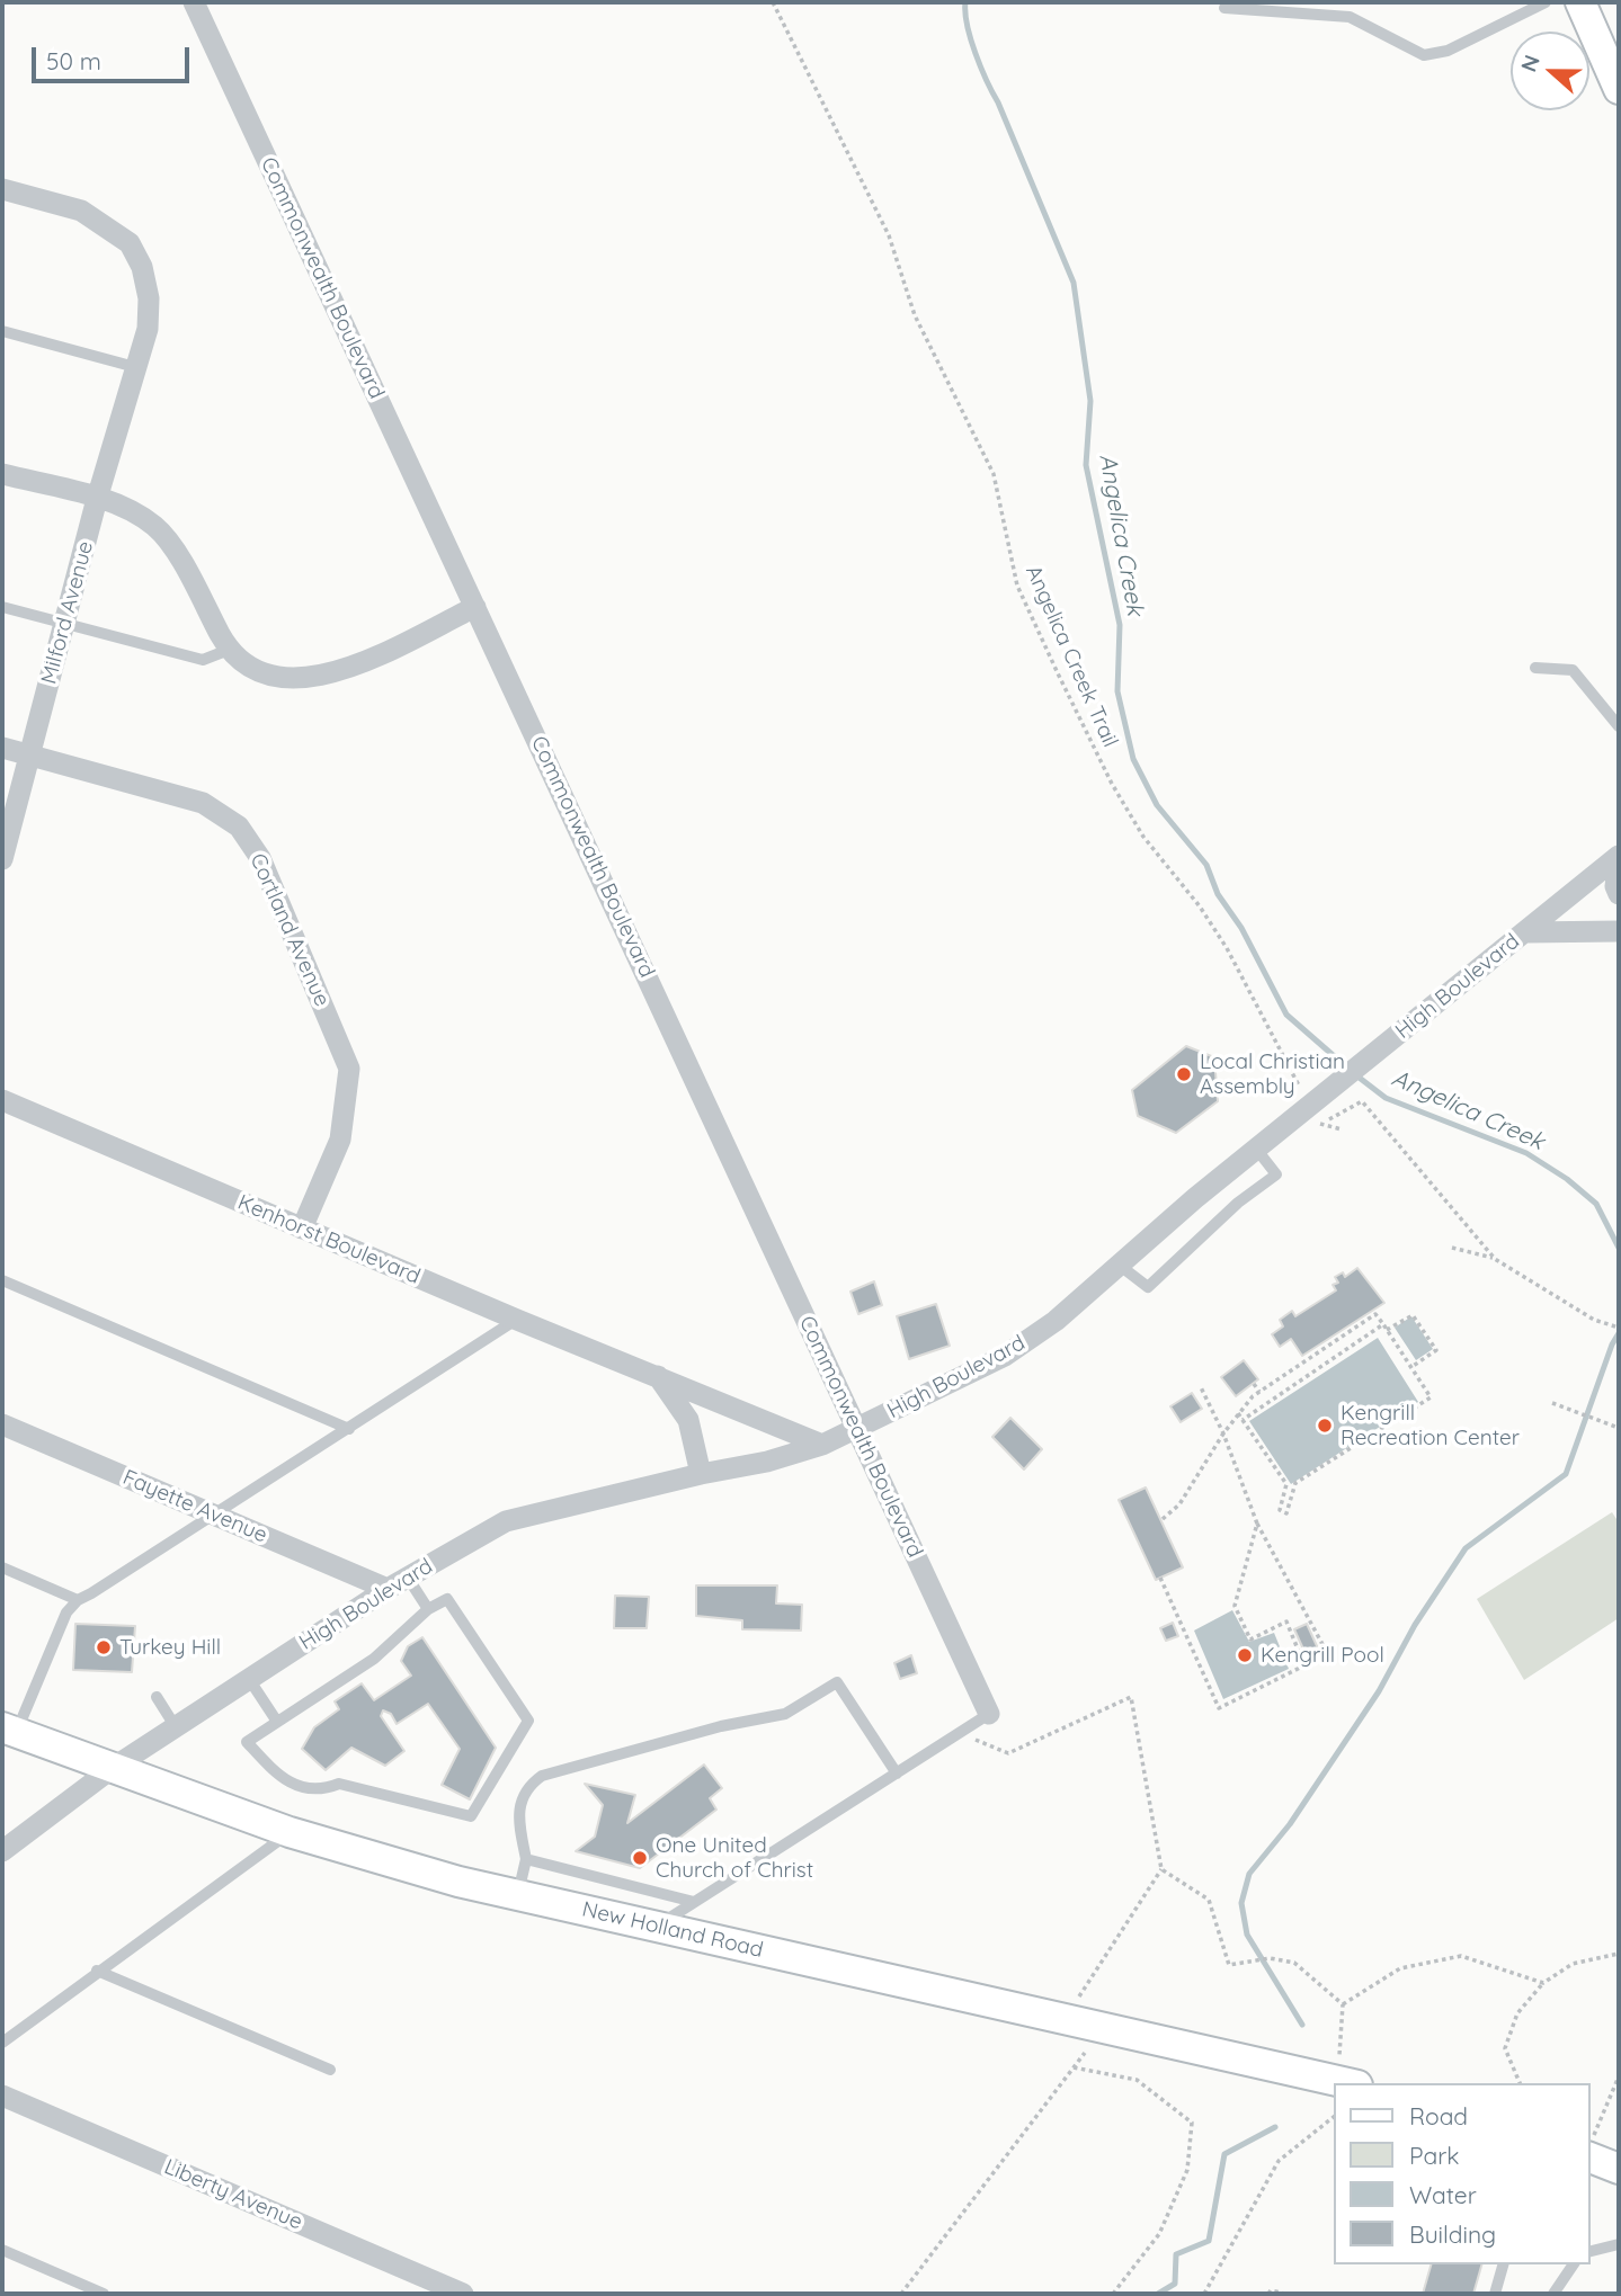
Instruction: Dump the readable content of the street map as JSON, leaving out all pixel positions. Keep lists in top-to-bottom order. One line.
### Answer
{"streets":{"main road":["New Holland Road"],"street":["Commonwealth Boulevard","Milford Avenue","Cortland Avenue","High Boulevard","Kenhorst Boulevard","Fayette Avenue","Liberty Avenue"],"path":["Angelica Creek Trail"]},"crossings":[["Commonwealth Boulevard","High Boulevard"],["Milford Avenue","Cortland Avenue"],["Angelica Creek Trail","High Boulevard"],["Cortland Avenue","Kenhorst Boulevard"],["High Boulevard","Kenhorst Boulevard"],["High Boulevard","Fayette Avenue"],["High Boulevard","New Holland Road"]],"water":["Angelica Creek"],"places":["Local Christian Assembly","Kengrill Recreation Center","Turkey Hill","Kengrill Pool","One United Church of Christ"],"legend":["Road","Park","Water","Building"],"scale_bar":"50 m","north":"left"}
